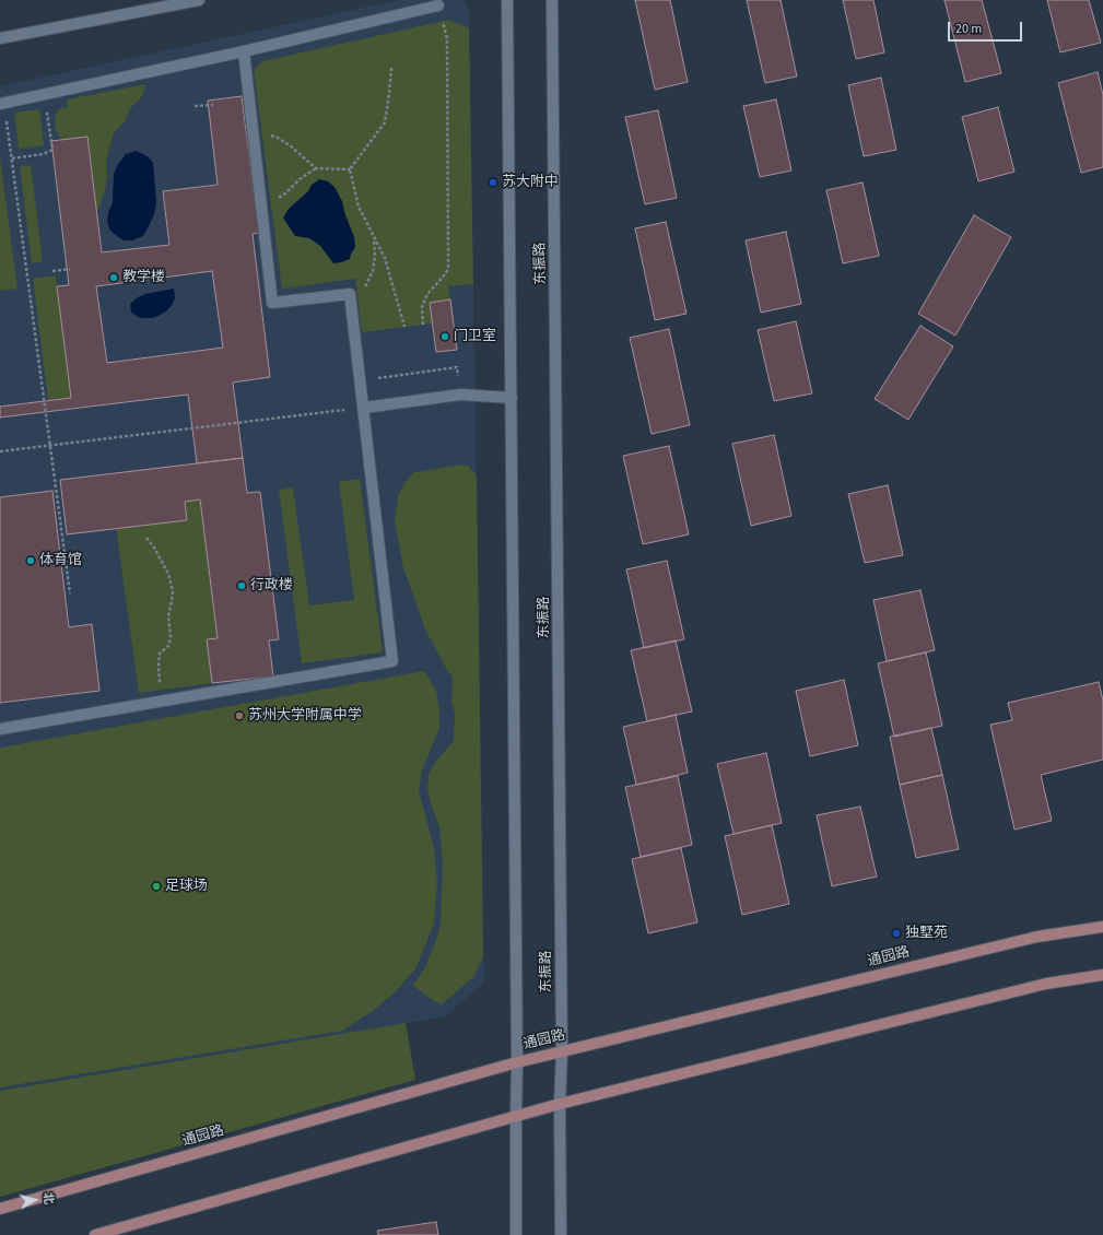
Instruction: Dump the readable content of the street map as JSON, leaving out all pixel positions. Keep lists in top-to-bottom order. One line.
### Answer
{"streets":{"main road":["东振路","通园路"]},"crossings":[["东振路","通园路"]],"places":["苏大附中","教学楼","门卫室","体育馆","行政楼","苏州大学附属中学","足球场","独墅苑"],"scale_bar":"20 m","north":"right"}
